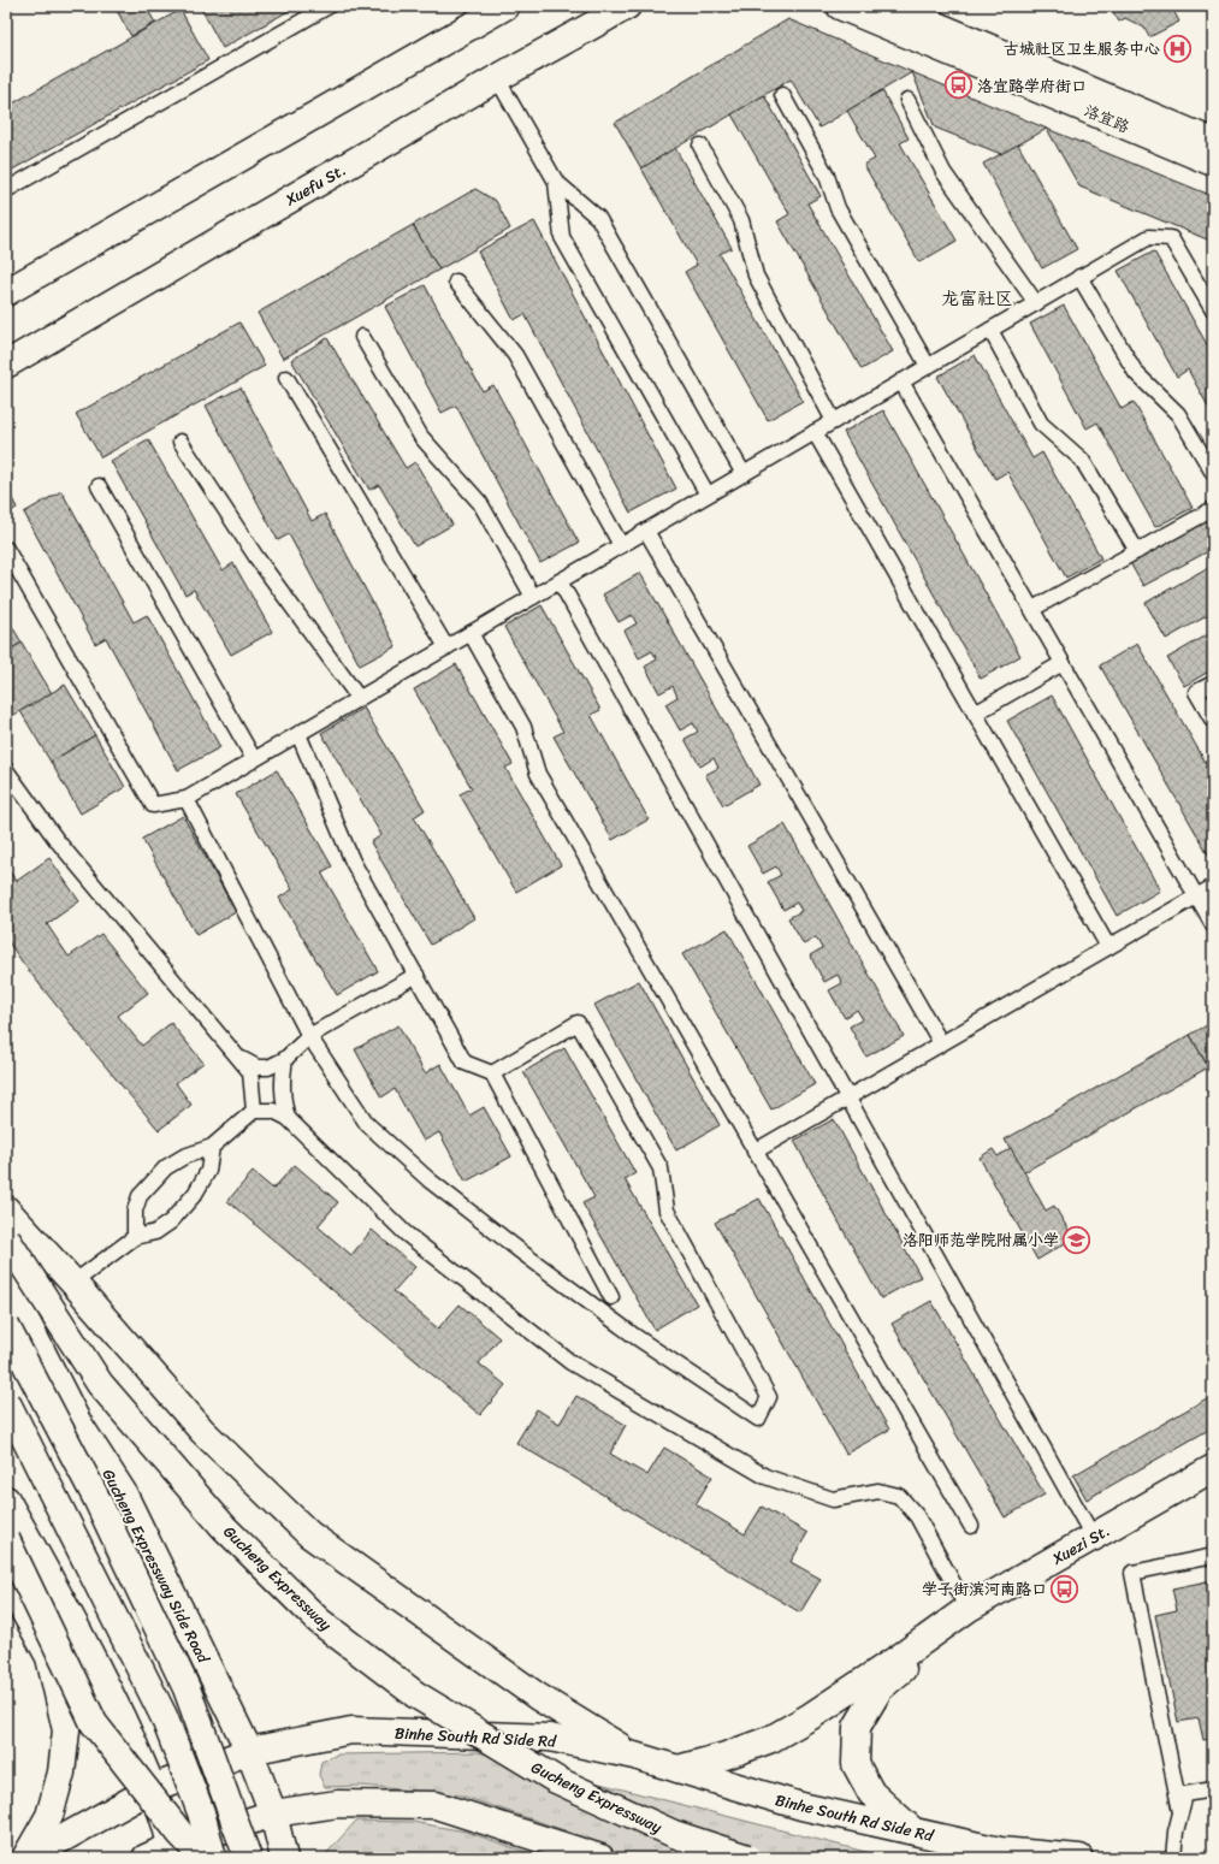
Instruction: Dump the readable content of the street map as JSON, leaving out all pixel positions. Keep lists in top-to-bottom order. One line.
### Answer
{"streets":{"main road":["洛宜路","Xuefu St.","Xuezi St.","Gucheng Expressway Side Road","Gucheng Expressway","Binhe South Rd Side Rd"]},"crossings":[["Gucheng Expressway Side Road","Binhe South Rd Side Rd"]],"districts":["龙富社区"],"places":{"hospital":["古城社区卫生服务中心"],"bus stop":["洛宜路学府街口","学子街滨河南路口"],"school or university":["洛阳师范学院附属小学"]}}
